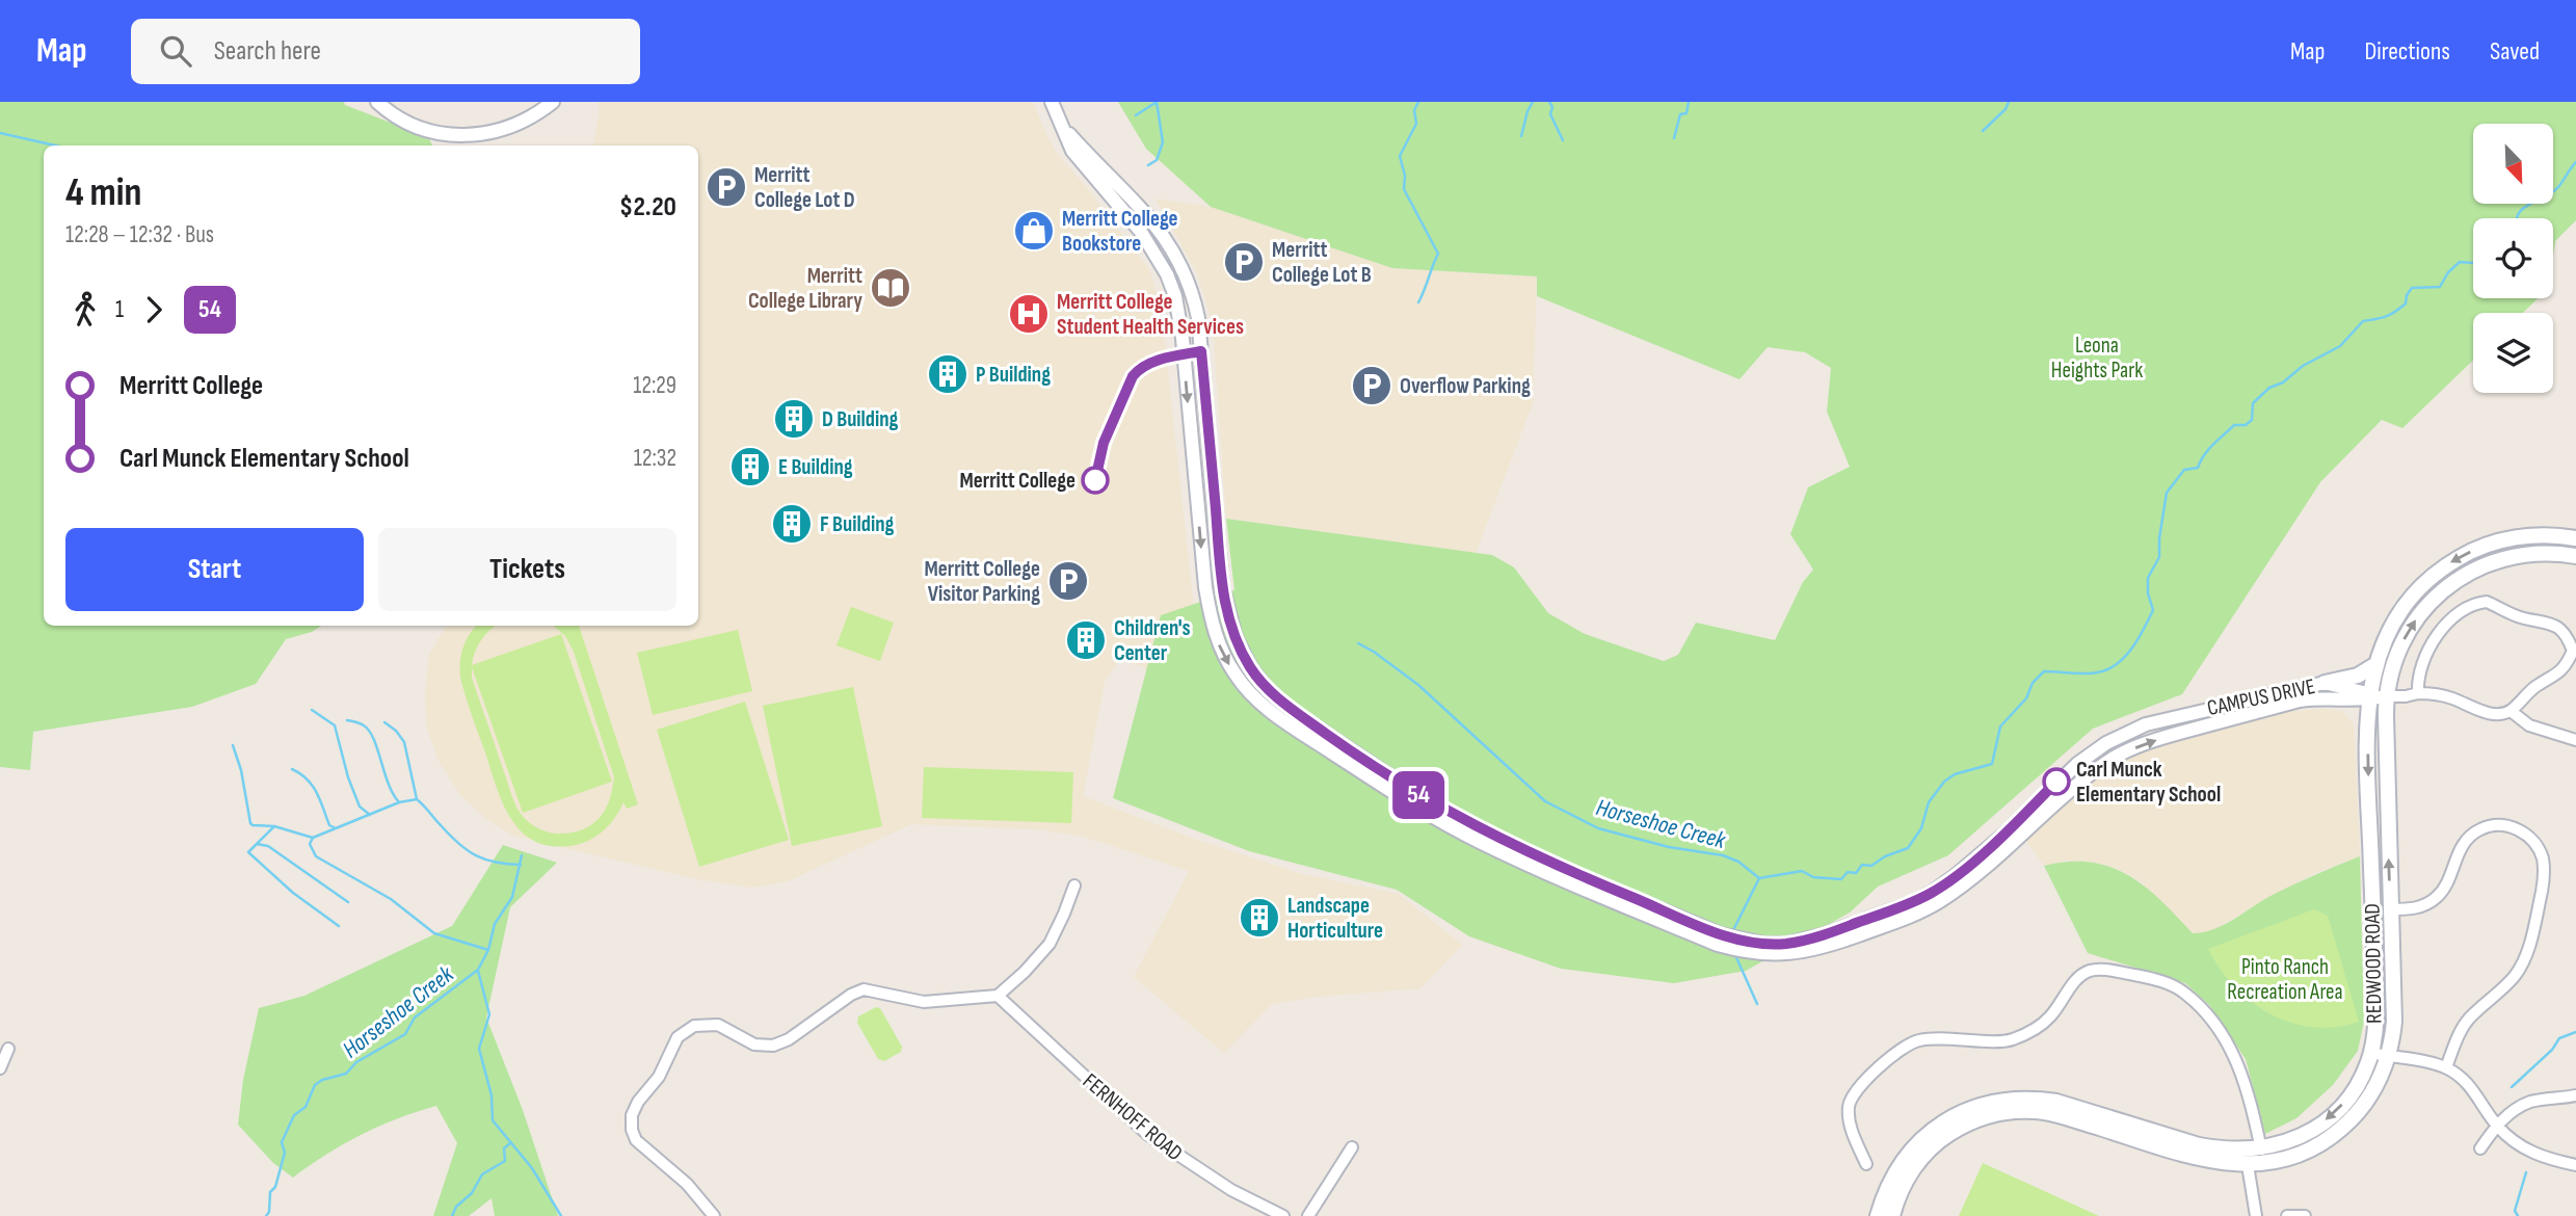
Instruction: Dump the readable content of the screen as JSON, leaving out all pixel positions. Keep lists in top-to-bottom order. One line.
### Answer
{"streets":{"main road":["REDWOOD ROAD"],"street":["CAMPUS DRIVE","FERNHOFF ROAD"]},"crossings":[["CAMPUS DRIVE","REDWOOD ROAD"]],"water":["Horseshoe Creek"],"parks":["Leona Heights Park","Pinto Ranch Recreation Area"],"places":{"parking":["Merritt College Lot D","Merritt College Lot B","Overflow Parking","Merritt College Visitor Parking"],"shop":["Merritt College Bookstore"],"library":["Merritt College Library"],"hospital":["Merritt College Student Health Services"],"building":["P Building","D Building","E Building","F Building","Children's Center","Landscape Horticulture"],"other":["Merritt College","Carl Munck Elementary School"]},"lines":["bus line 54"],"north":"bottom right","page":{"header":"Map","search":"Search here","nav":["Map","Directions","Saved"],"on_map":"54","heading":["4 min","12:28 – 12:32 · Bus","$2.20"],"legs":["1","54"],"list":[{"name":"Merritt College","value":"12:29"},{"name":"Carl Munck Elementary School","value":"12:32"}],"buttons":["Start","Tickets"]}}
